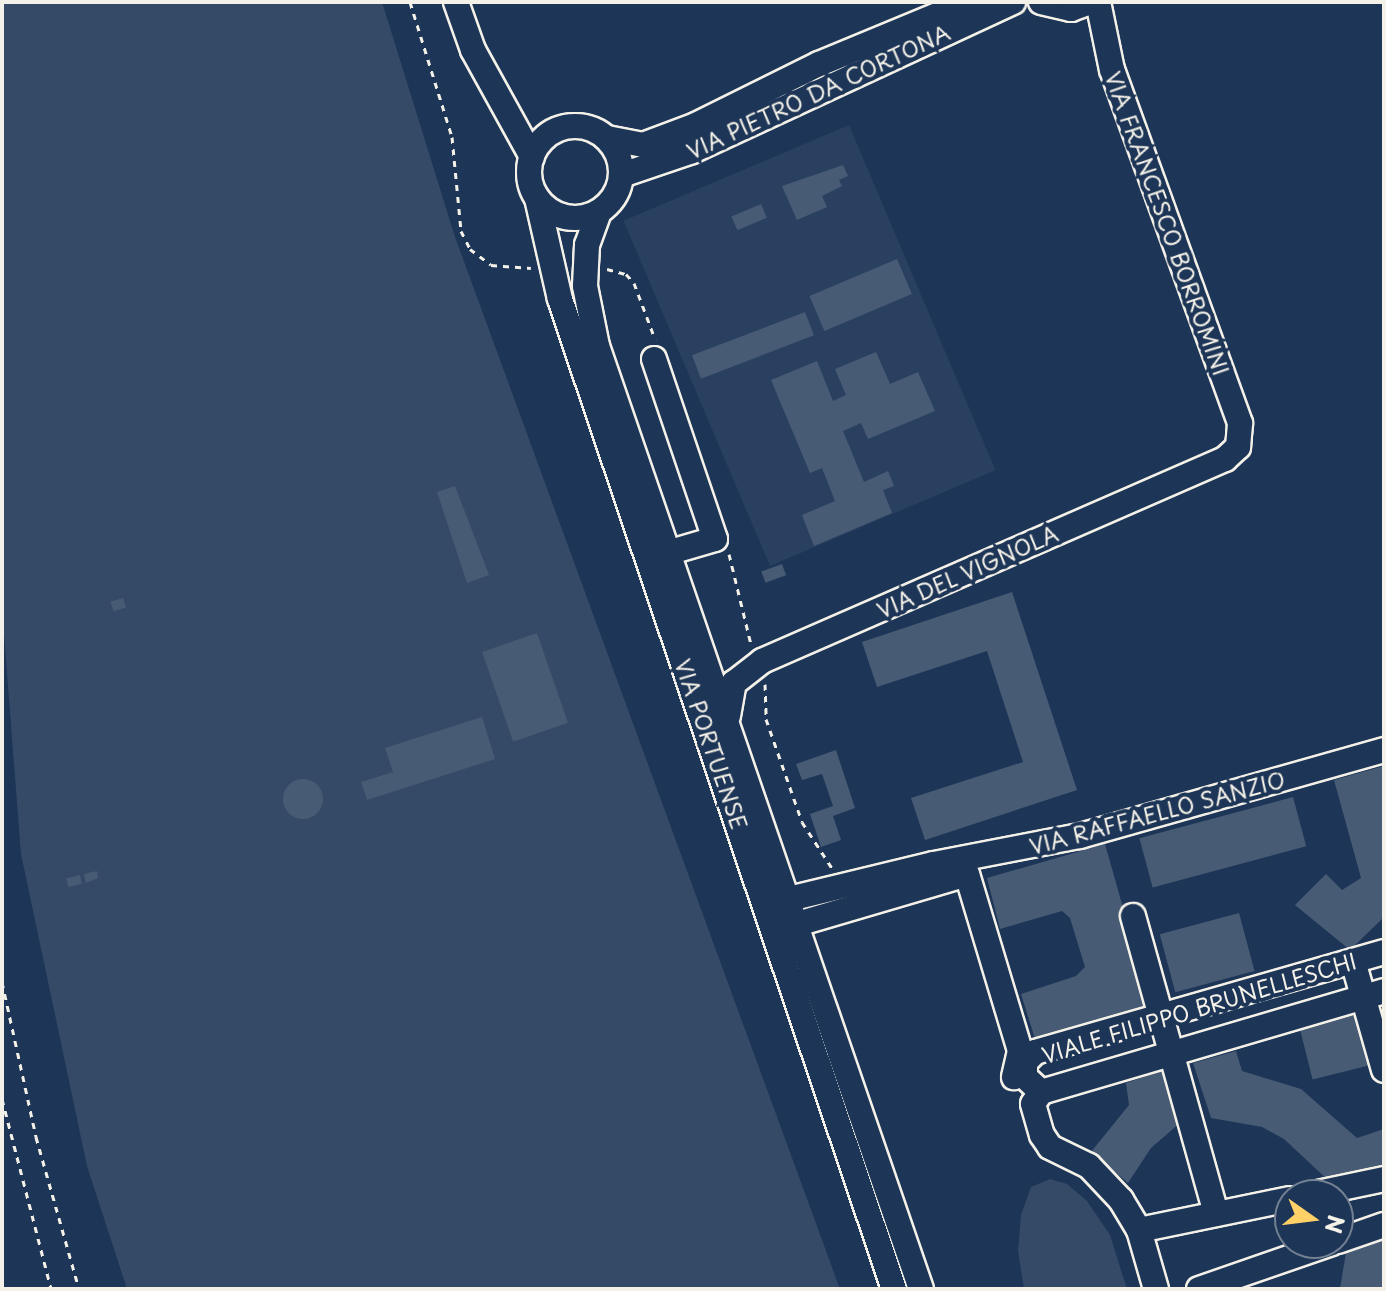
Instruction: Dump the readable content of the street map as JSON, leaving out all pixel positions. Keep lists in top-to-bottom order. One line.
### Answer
{"streets":{"street":["VIA PIETRO DA CORTONA","VIA FRANCESCO BORROMINI","VIA DEL VIGNOLA","VIA PORTUENSE","VIA RAFFAELLO SANZIO","VIALE FILIPPO BRUNELLESCHI"]},"crossings":[["VIA PIETRO DA CORTONA","VIA PORTUENSE"],["VIA FRANCESCO BORROMINI","VIA DEL VIGNOLA"],["VIA DEL VIGNOLA","VIA PORTUENSE"],["VIA PORTUENSE","VIA RAFFAELLO SANZIO"]],"north":"right"}
